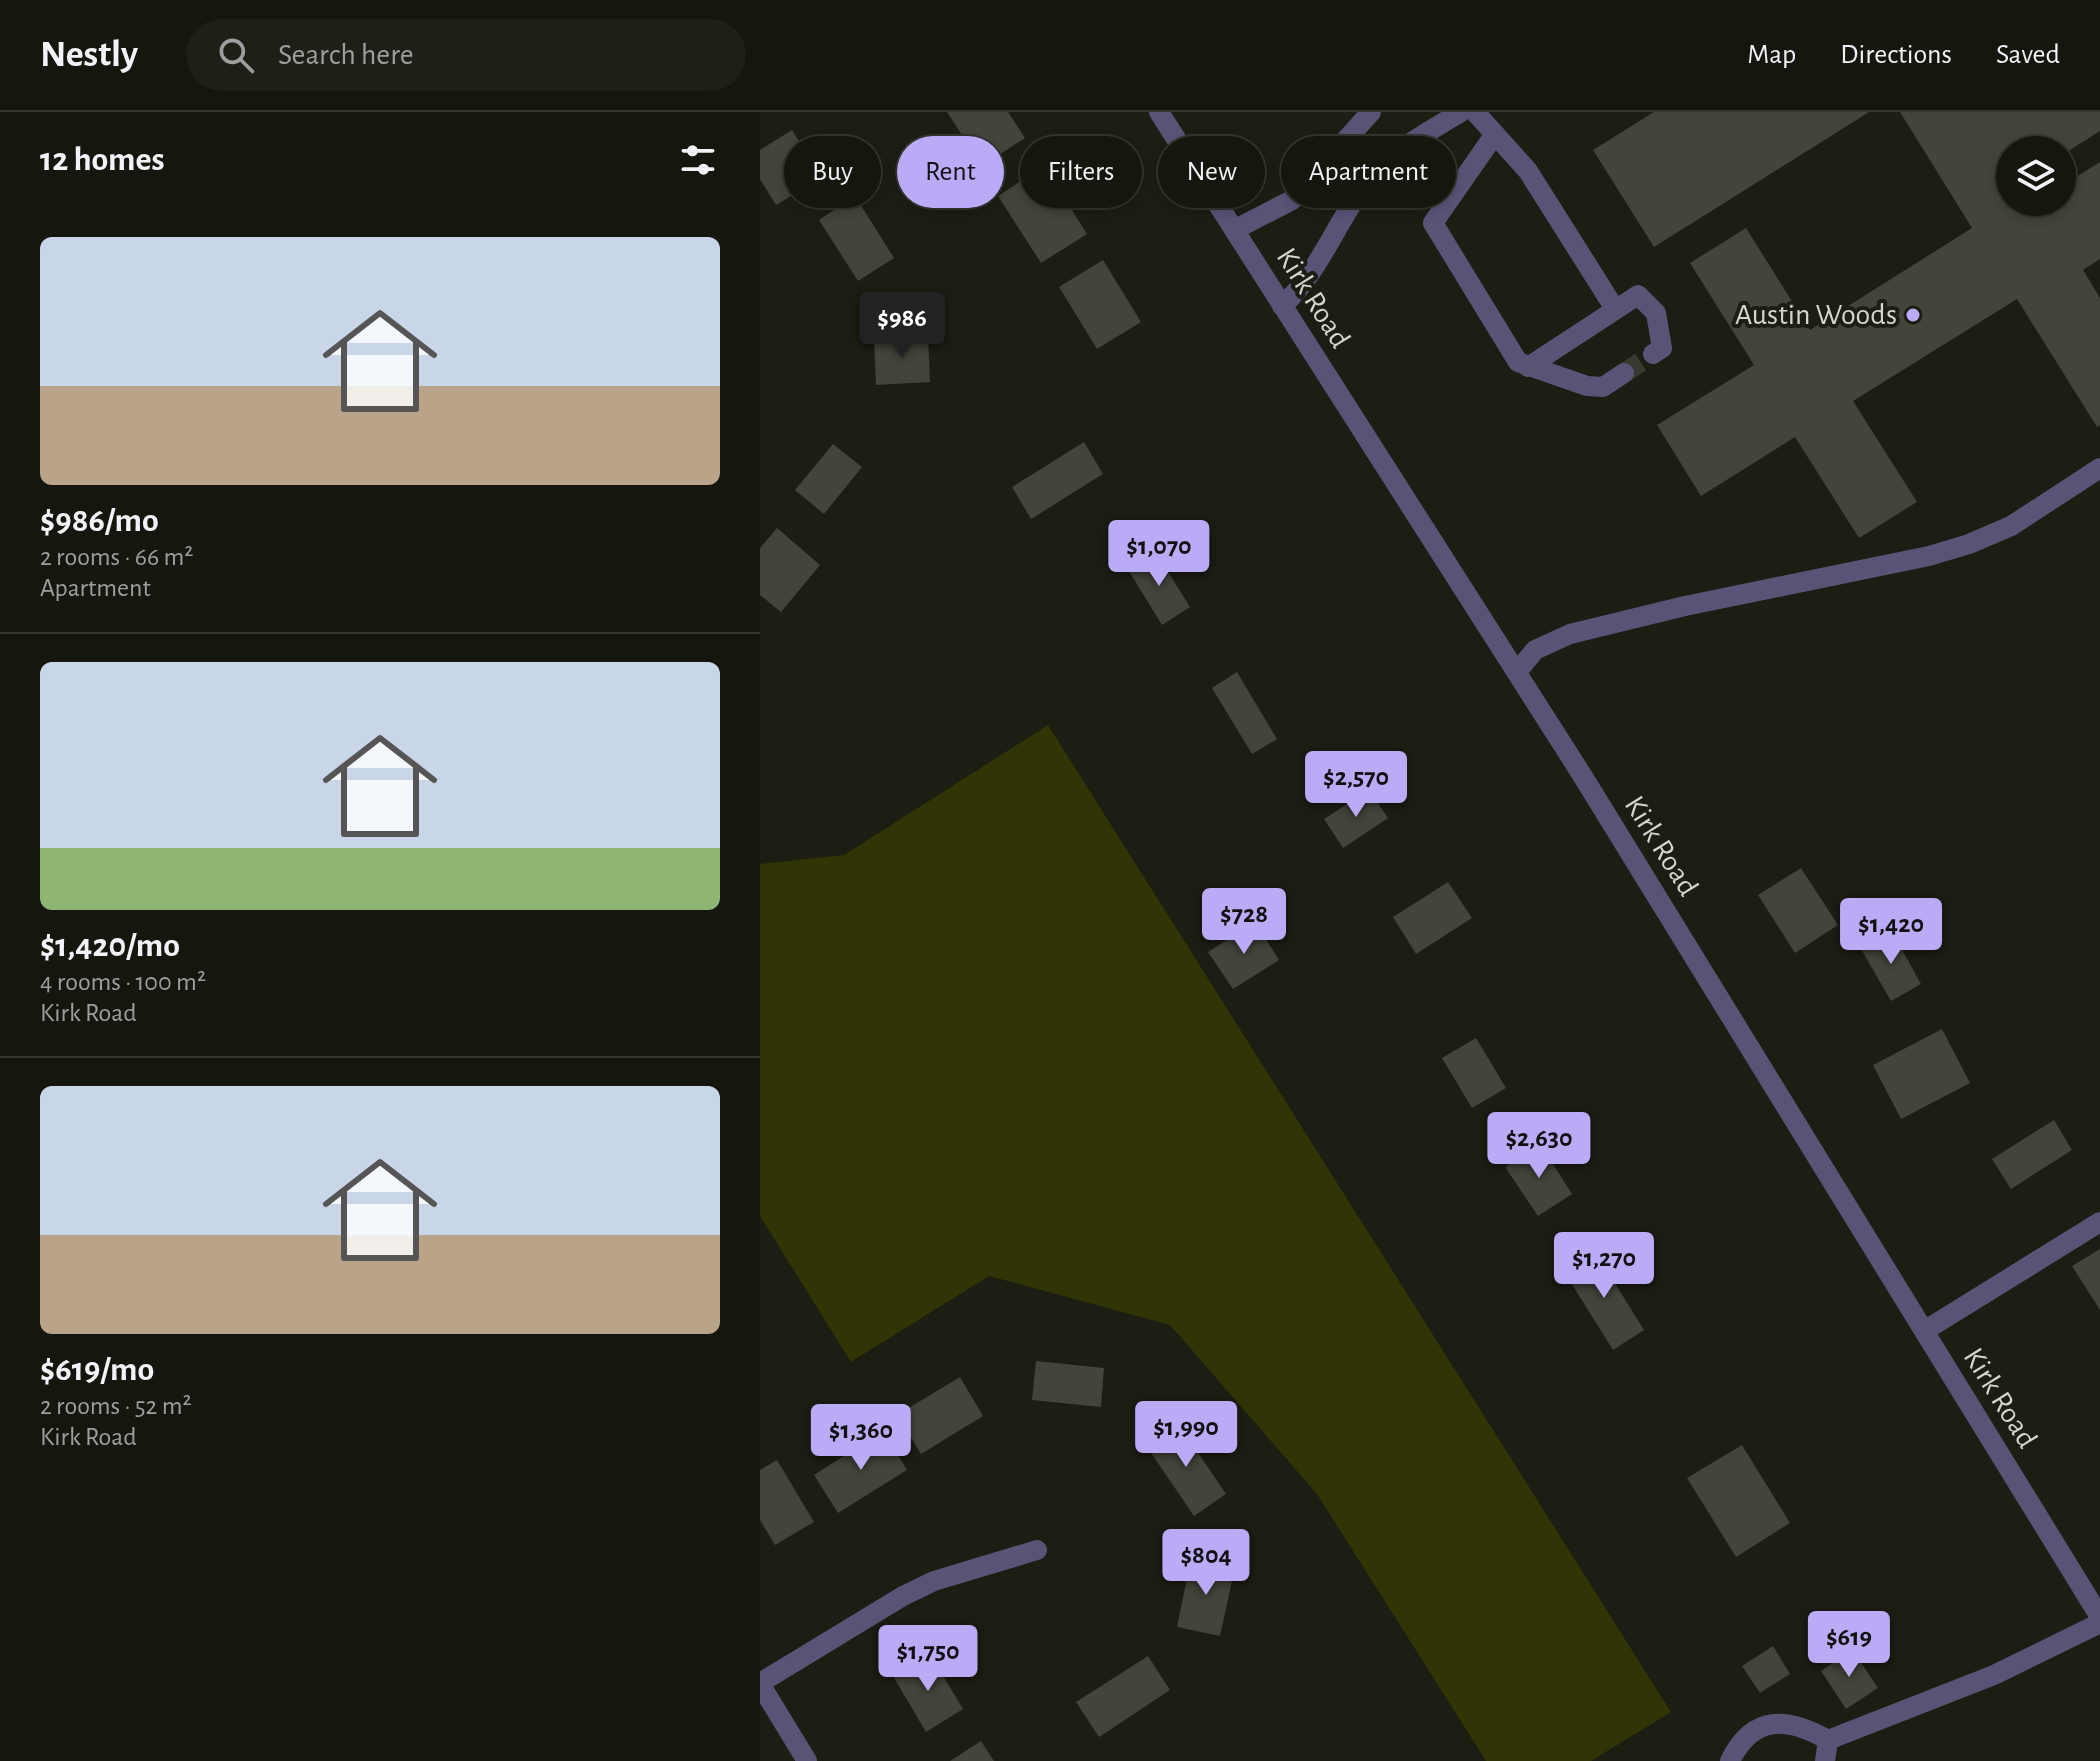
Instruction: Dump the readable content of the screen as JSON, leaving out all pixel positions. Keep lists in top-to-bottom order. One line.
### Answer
{"streets":{"street":["Kirk Road"]},"places":["Austin Woods"],"page":{"header":"Nestly","search":"Search here","nav":["Map","Directions","Saved"],"heading":"12 homes","chip":["Buy","Rent","Filters","New","Apartment"],"list":[{"name":"$986/mo","note":"2 rooms · 66 m² · Apartment"},{"name":"$1,420/mo","note":"4 rooms · 100 m² · Kirk Road"},{"name":"$619/mo","note":"2 rooms · 52 m² · Kirk Road"}],"price":["$986","$1,070","$2,570","$728","$1,420","$2,630","$1,270","$1,990","$1,360","$804","$619","$1,750"]}}
